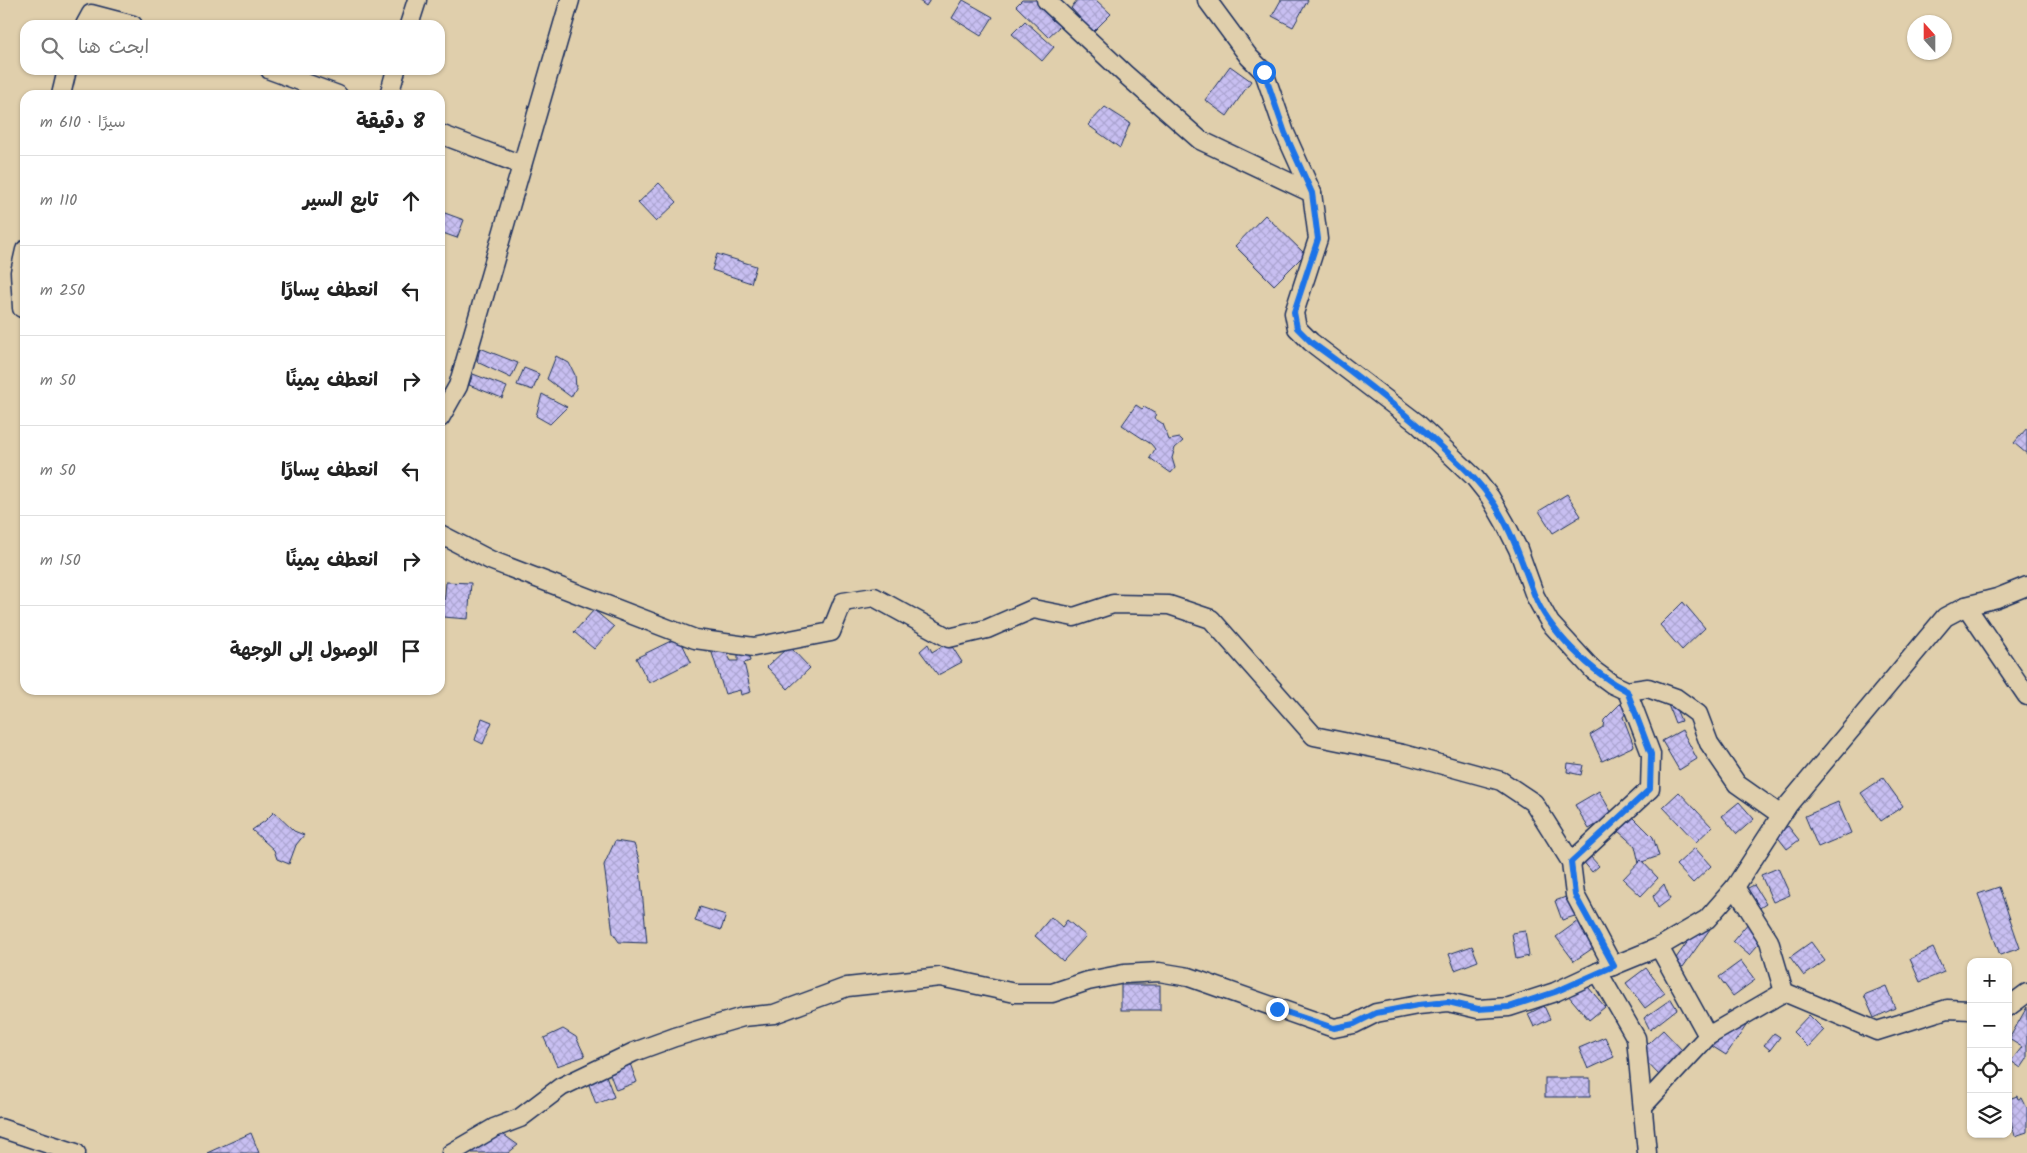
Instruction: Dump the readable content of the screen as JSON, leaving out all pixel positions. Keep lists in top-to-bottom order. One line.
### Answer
{"north":"top","page":{"search":"ابحث هنا","heading":["8 دقيقة","سيرًا · 610 m"],"list":[["تابع السير","110 m"],["انعطف يسارًا","250 m"],["انعطف يمينًا","50 m"],["انعطف يسارًا","50 m"],["انعطف يمينًا","150 m"],"الوصول إلى الوجهة"],"map_buttons":["+","−"]}}
